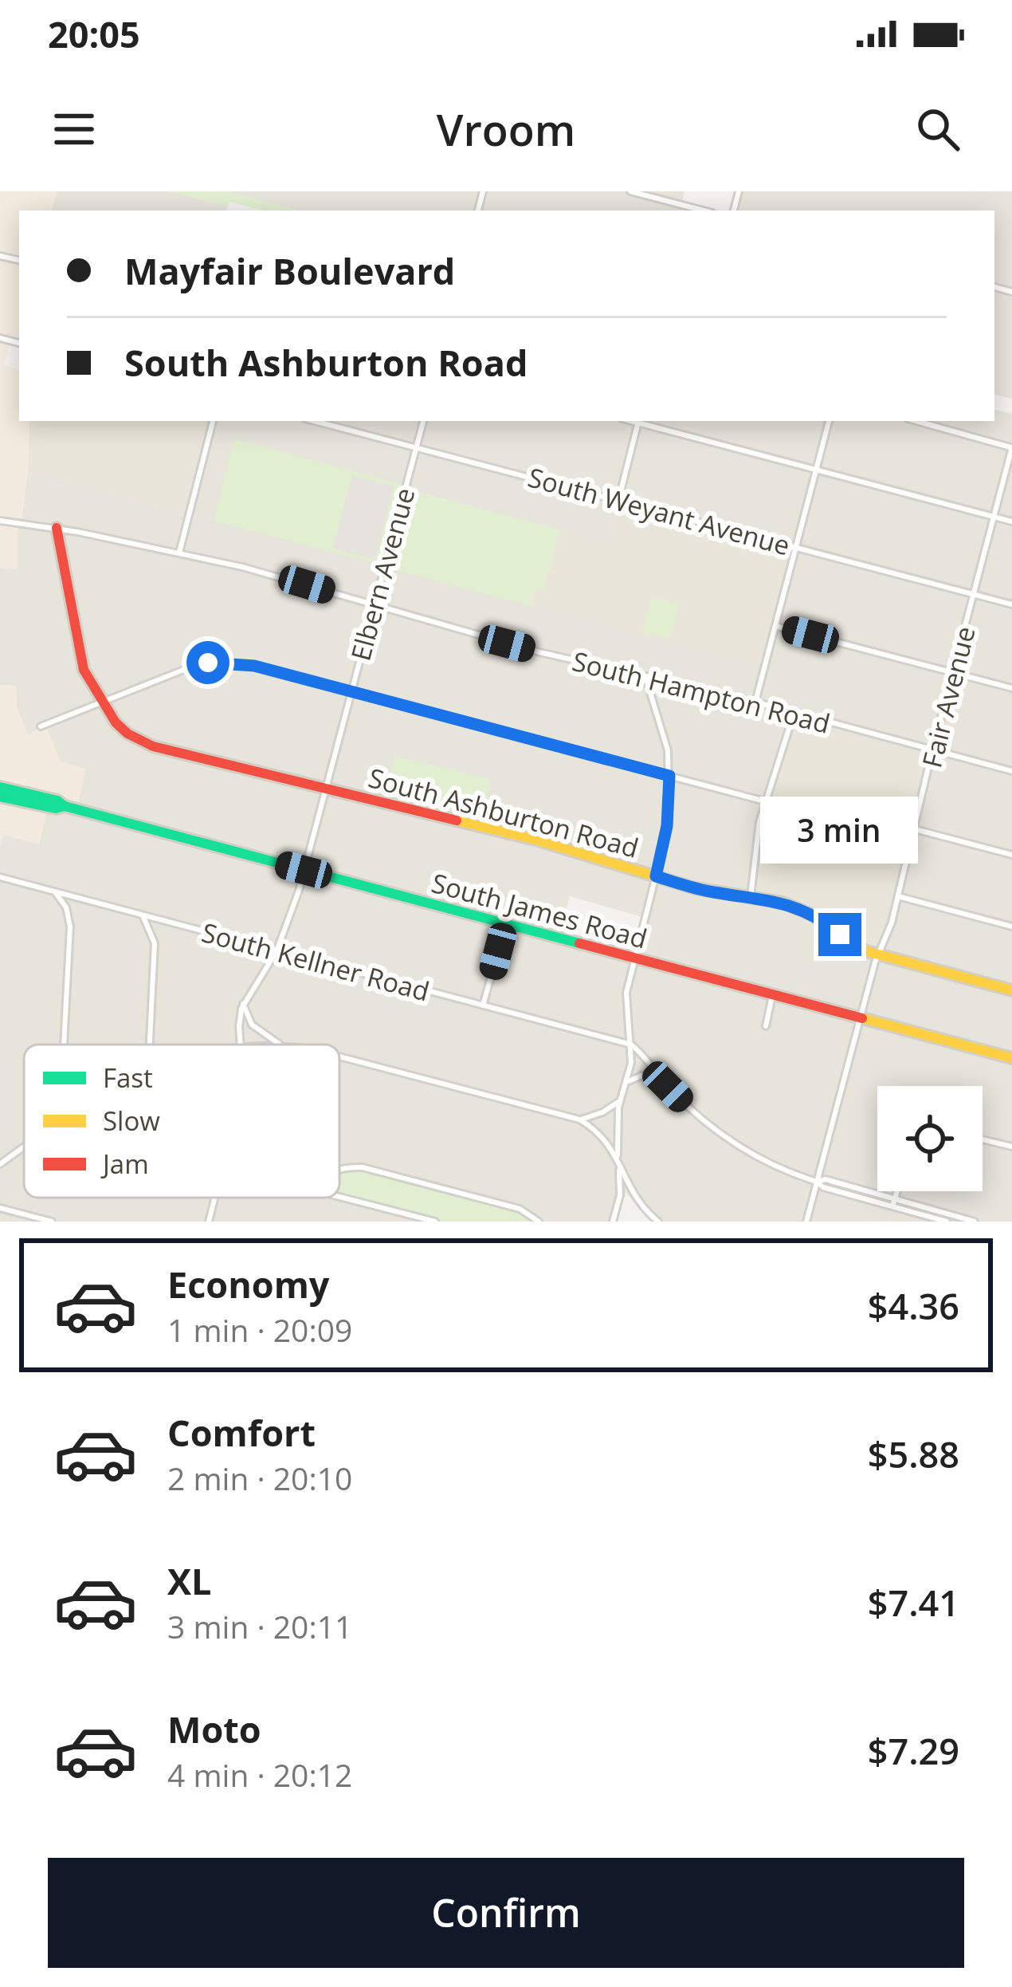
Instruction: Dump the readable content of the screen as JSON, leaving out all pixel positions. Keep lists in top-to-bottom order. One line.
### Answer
{"streets":{"street":["South Weyant Avenue","Elbern Avenue","South Hampton Road","Fair Avenue","South Ashburton Road","South James Road","South Kellner Road"]},"crossings":[["South Weyant Avenue","Elbern Avenue"],["South Weyant Avenue","Fair Avenue"],["Elbern Avenue","South Hampton Road"],["Elbern Avenue","South Ashburton Road"],["Elbern Avenue","South James Road"],["Elbern Avenue","South Kellner Road"],["South Hampton Road","Fair Avenue"],["South Hampton Road","South Ashburton Road"],["Fair Avenue","South Ashburton Road"],["Fair Avenue","South James Road"]],"legend":["Fast","Slow","Jam"],"page":{"status":"20:05","header":"Vroom","banner":["Mayfair Boulevard","South Ashburton Road"],"bubble":"3 min","list":[{"name":"Economy","note":"1 min · 20:09","value":"$4.36"},{"name":"Comfort","note":"2 min · 20:10","value":"$5.88"},{"name":"XL","note":"3 min · 20:11","value":"$7.41"},{"name":"Moto","note":"4 min · 20:12","value":"$7.29"}],"buttons":"Confirm"}}
